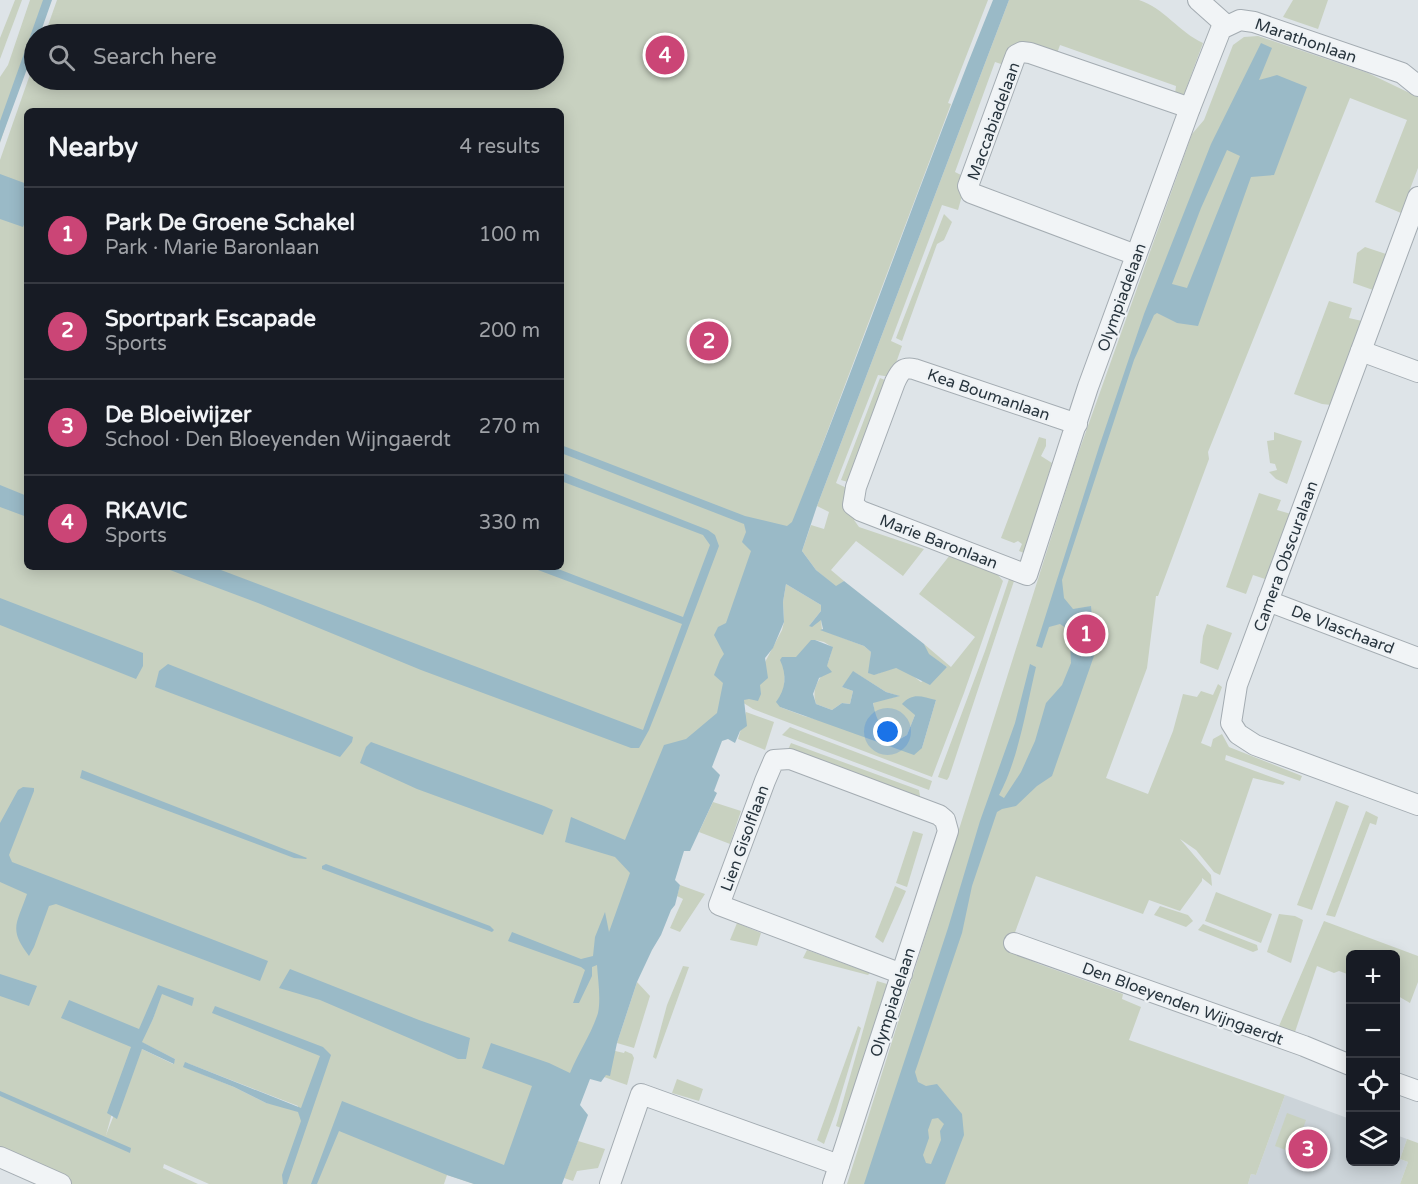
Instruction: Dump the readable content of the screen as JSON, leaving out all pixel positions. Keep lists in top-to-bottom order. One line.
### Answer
{"streets":{"street":["Marathonlaan","Maccabiadelaan","Olympiadelaan","Kea Boumanlaan","Marie Baronlaan","Camera Obscuralaan","De Vlaschaard","Lien Gisolflaan","Den Bloeyenden Wijngaerdt"]},"crossings":[["Marathonlaan","Olympiadelaan"],["Maccabiadelaan","Olympiadelaan"],["Olympiadelaan","Kea Boumanlaan"],["Olympiadelaan","Marie Baronlaan"],["Olympiadelaan","Lien Gisolflaan"],["Kea Boumanlaan","Marie Baronlaan"],["Camera Obscuralaan","De Vlaschaard"]],"page":{"search":"Search here","pins":["4","2","1","3"],"heading":["Nearby","4 results"],"list":[{"mark":"1","name":"Park De Groene Schakel","note":"Park · Marie Baronlaan","value":"100 m"},{"mark":"2","name":"Sportpark Escapade","note":"Sports","value":"200 m"},{"mark":"3","name":"De Bloeiwijzer","note":"School · Den Bloeyenden Wijngaerdt","value":"270 m"},{"mark":"4","name":"RKAVIC","note":"Sports","value":"330 m"}],"map_buttons":["+","−"]}}
